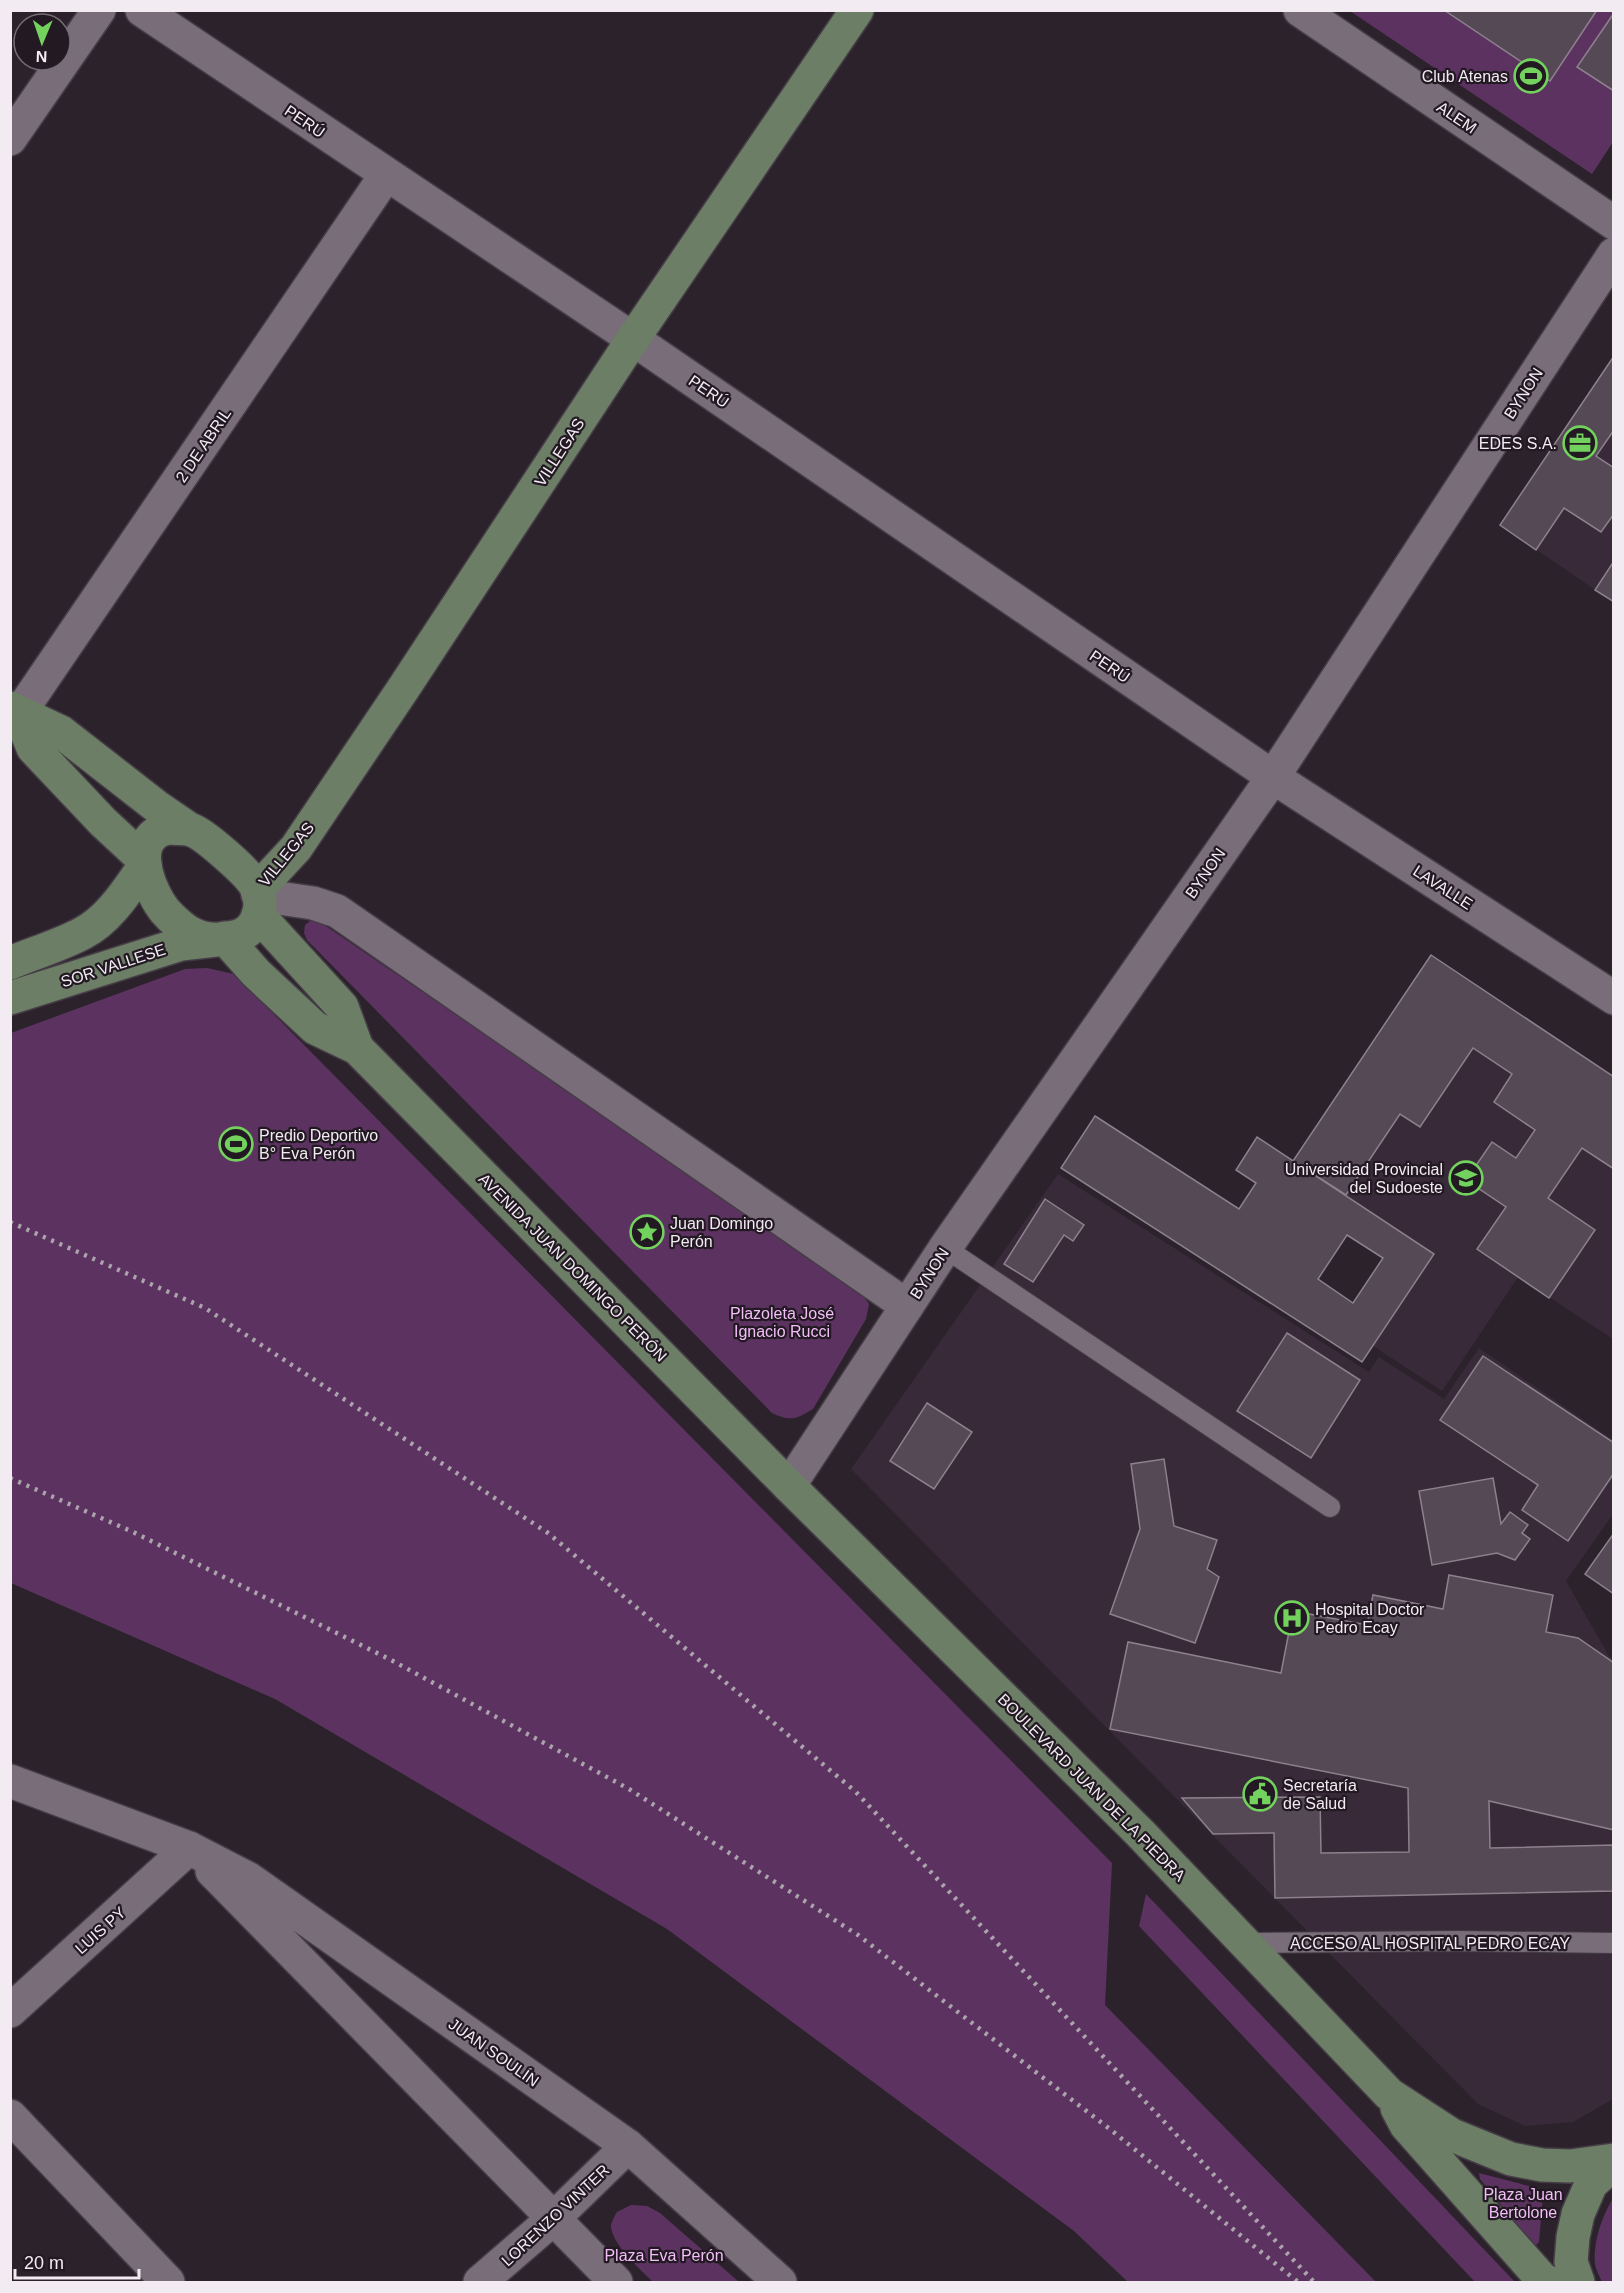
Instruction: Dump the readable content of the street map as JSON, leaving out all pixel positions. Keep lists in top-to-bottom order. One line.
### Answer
{"streets":{"main road":["VILLEGAS","SOR VALLESE","AVENIDA JUAN DOMINGO PERÓN","BOULEVARD JUAN DE LA PIEDRA"],"street":["ALEM","PERÚ","BYNON","2 DE ABRIL","LAVALLE","LUIS PY","JUAN SOULÍN","LORENZO VINTER"],"lane":["ACCESO AL HOSPITAL PEDRO ECAY"]},"crossings":[["PERÚ","BYNON"],["PERÚ","2 DE ABRIL"],["PERÚ","VILLEGAS"],["PERÚ","LAVALLE"],["BYNON","LAVALLE"],["BYNON","AVENIDA JUAN DOMINGO PERÓN"],["BYNON","BOULEVARD JUAN DE LA PIEDRA"],["VILLEGAS","SOR VALLESE"],["VILLEGAS","AVENIDA JUAN DOMINGO PERÓN"],["SOR VALLESE","AVENIDA JUAN DOMINGO PERÓN"],["AVENIDA JUAN DOMINGO PERÓN","BOULEVARD JUAN DE LA PIEDRA"],["BOULEVARD JUAN DE LA PIEDRA","ACCESO AL HOSPITAL PEDRO ECAY"],["LUIS PY","JUAN SOULÍN"],["JUAN SOULÍN","LORENZO VINTER"]],"parks":["Plazoleta José Ignacio Rucci","Plaza Juan Bertolone","Plaza Eva Perón"],"places":{"sports":["Club Atenas","Predio Deportivo B° Eva Perón"],"office":["EDES S.A."],"school or university":["Universidad Provincial del Sudoeste"],"place":["Juan Domingo Perón"],"hospital":["Hospital Doctor Pedro Ecay"],"public building":["Secretaría de Salud"]},"scale_bar":"20 m","north":"bottom"}
